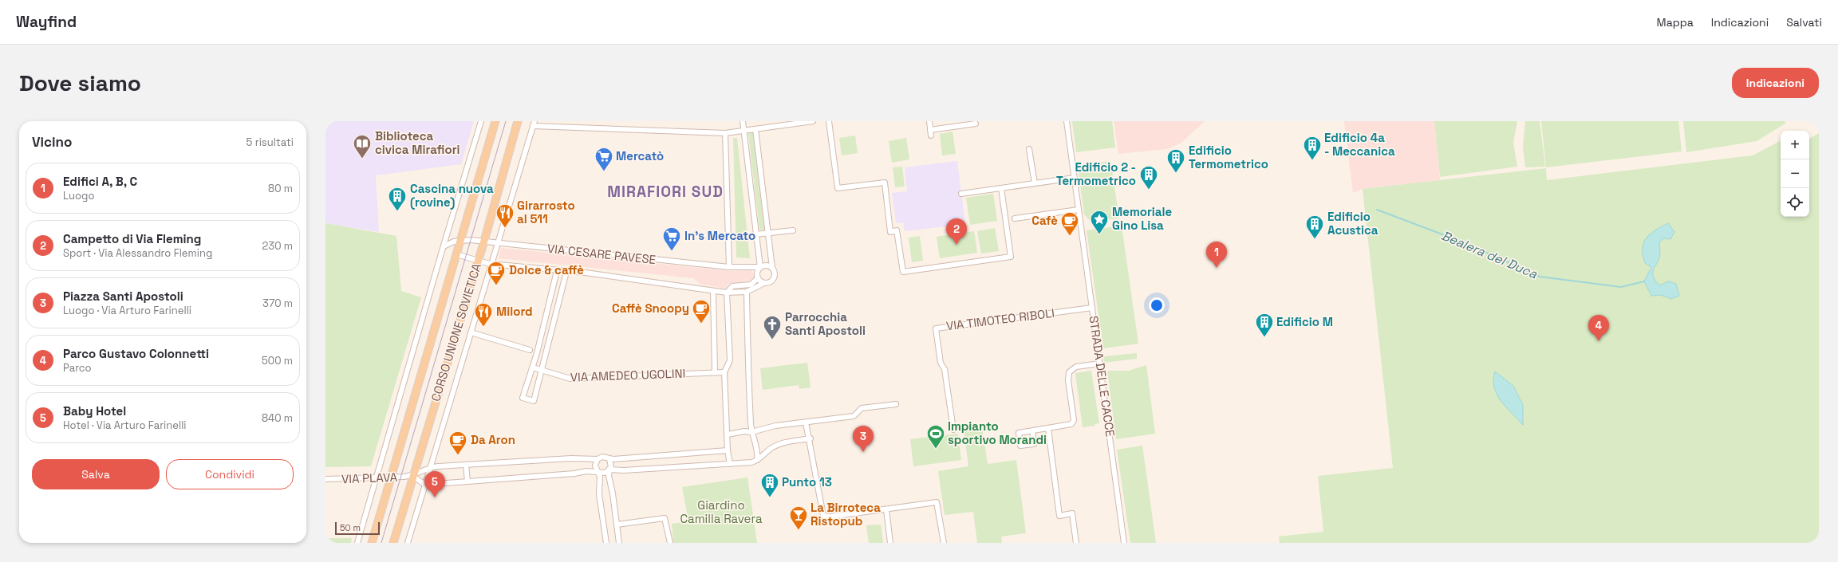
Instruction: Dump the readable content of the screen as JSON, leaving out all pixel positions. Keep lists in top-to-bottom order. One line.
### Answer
{"streets":{"main road":["CORSO UNIONE SOVIETICA"],"street":["VIA CESARE PAVESE","VIA TIMOTEO RIBOLI","VIA AMEDEO UGOLINI","STRADA DELLE CACCE","VIA PLAVA"]},"crossings":[["VIA CESARE PAVESE","CORSO UNIONE SOVIETICA"],["VIA TIMOTEO RIBOLI","STRADA DELLE CACCE"],["CORSO UNIONE SOVIETICA","VIA PLAVA"]],"districts":["MIRAFIORI SUD"],"water":["Bealera del Duca"],"parks":["Giardino Camilla Ravera"],"places":{"library":["Biblioteca civica Mirafiori"],"building":["Edificio 4a - Meccanica","Edificio Termometrico","Edificio 2 - Termometrico","Cascina nuova (rovine)","Edificio Acustica","Edificio M","Punto 13"],"supermarket":["Mercatò","In's Mercato"],"restaurant":["Girarrosto al 511","Milord"],"place":["Memoriale Gino Lisa"],"cafe":["Cafè","Dolce & caffè","Caffè Snoopy","Da Aron"],"church":["Parrocchia Santi Apostoli"],"sports":["Impianto sportivo Morandi"],"bar":["La Birroteca Ristopub"]},"scale_bar":"50 m","page":{"header":"Wayfind","nav":["Mappa","Indicazioni","Salvati"],"buttons":["Indicazioni",["Salva","Condividi"]],"title":"Dove siamo","heading":["Vicino","5 risultati"],"map_buttons":["+","−"],"list":[{"mark":"1","name":"Edifici A, B, C","note":"Luogo","value":"80 m"},{"mark":"2","name":"Campetto di Via Fleming","note":"Sport · Via Alessandro Fleming","value":"230 m"},{"mark":"3","name":"Piazza Santi Apostoli","note":"Luogo · Via Arturo Farinelli","value":"370 m"},{"mark":"4","name":"Parco Gustavo Colonnetti","note":"Parco","value":"500 m"},{"mark":"5","name":"Baby Hotel","note":"Hotel · Via Arturo Farinelli","value":"840 m"}],"pins":["2","1","4","3","5"],"scale":"50 m"}}
